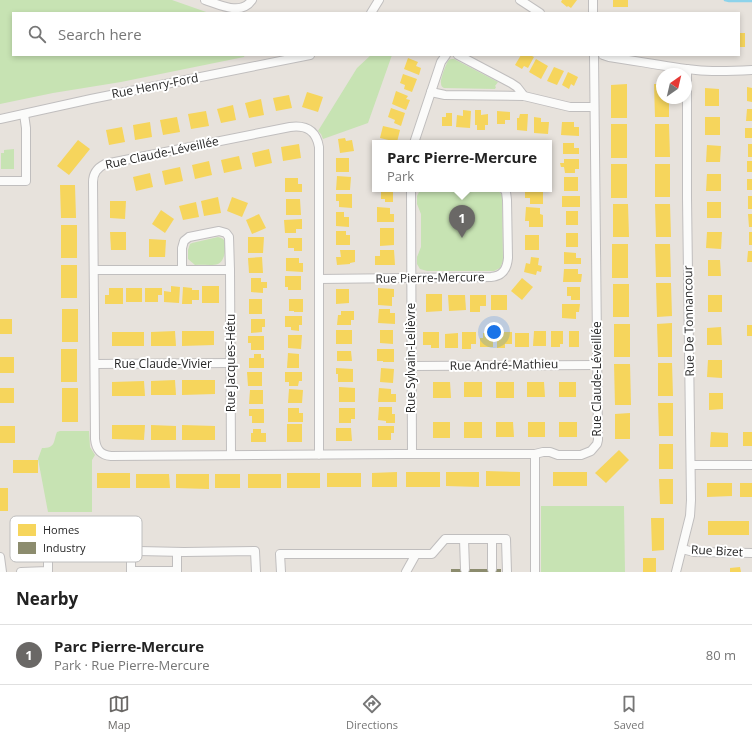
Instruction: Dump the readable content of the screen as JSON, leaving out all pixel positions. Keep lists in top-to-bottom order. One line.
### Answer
{"streets":{"street":["Rue Henry-Ford","Rue Claude-Léveillée","Rue Pierre-Mercure","Rue De Tonnancour","Rue Sylvain-Lelièvre","Rue Jacques-Hétu","Rue Claude-Vivier","Rue André-Mathieu","Rue Bizet"]},"crossings":[["Rue Claude-Léveillée","Rue Pierre-Mercure"],["Rue Claude-Léveillée","Rue Sylvain-Lelièvre"],["Rue Claude-Léveillée","Rue Jacques-Hétu"],["Rue Claude-Léveillée","Rue Claude-Vivier"],["Rue Claude-Léveillée","Rue André-Mathieu"],["Rue Pierre-Mercure","Rue Sylvain-Lelièvre"],["Rue De Tonnancour","Rue Bizet"],["Rue Sylvain-Lelièvre","Rue André-Mathieu"],["Rue Jacques-Hétu","Rue Claude-Vivier"]],"legend":["Homes","Industry"],"north":"top right","page":{"search":"Search here","popup":["Parc Pierre-Mercure","Park"],"pins":"1","heading":"Nearby","list":[{"mark":"1","name":"Parc Pierre-Mercure","note":"Park · Rue Pierre-Mercure","value":"80 m"}],"nav":["Map","Directions","Saved"]}}
